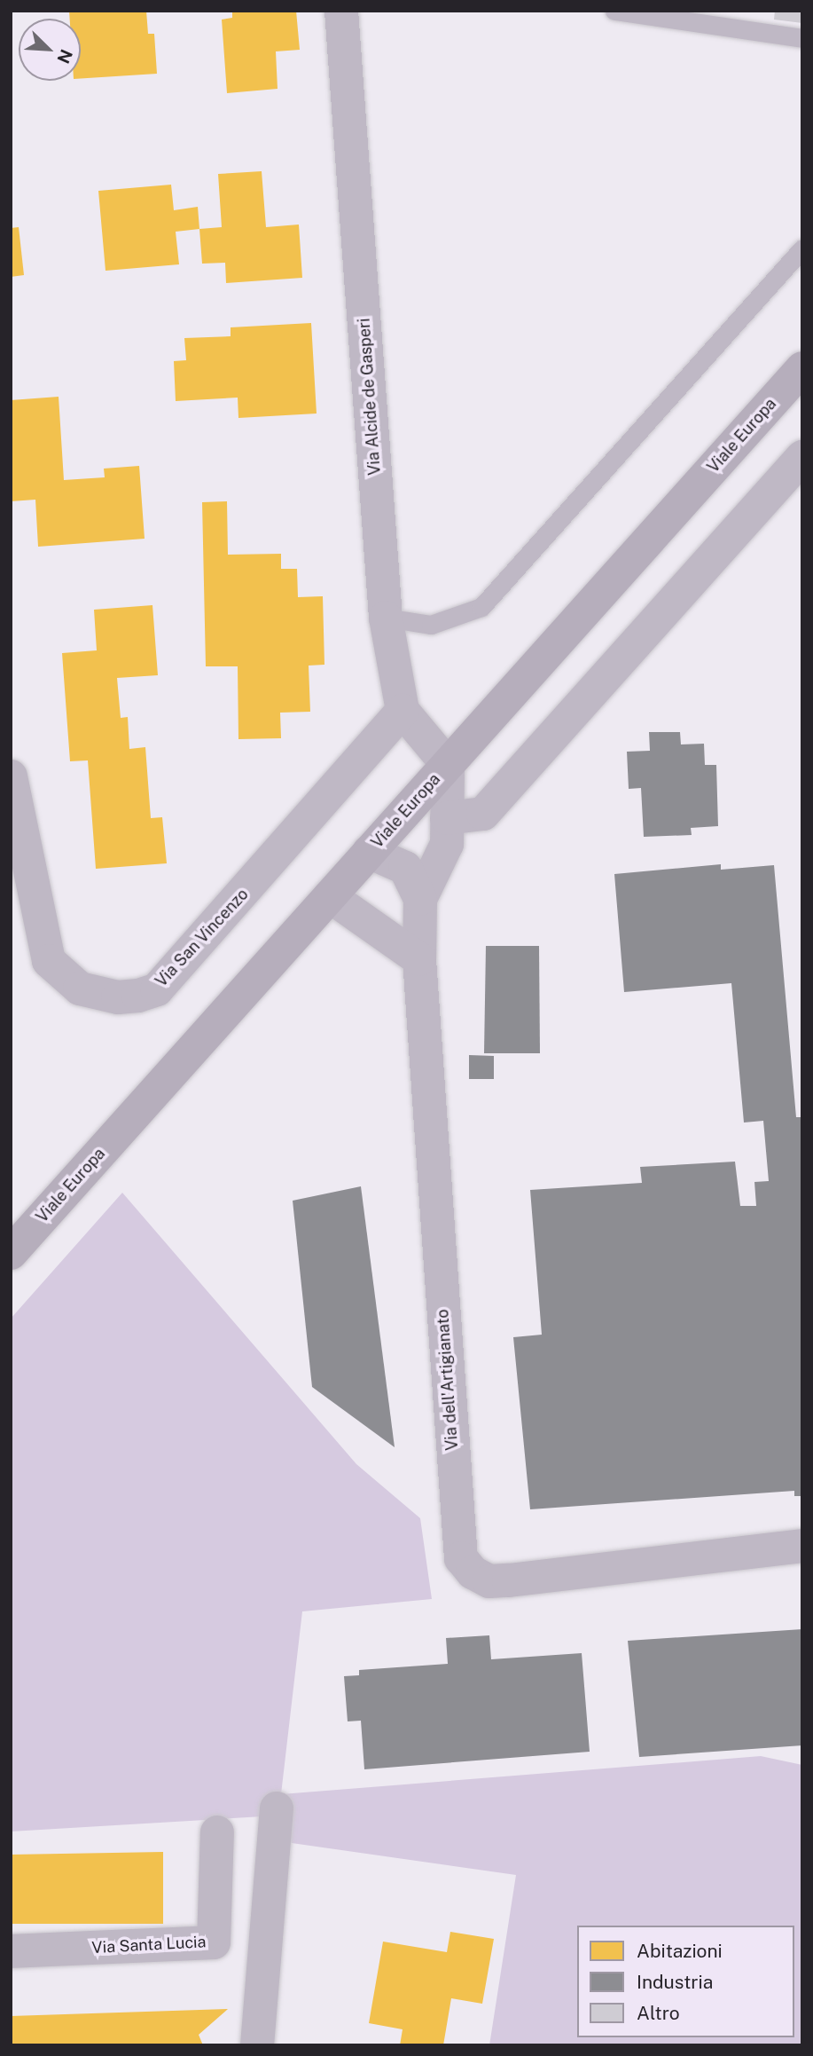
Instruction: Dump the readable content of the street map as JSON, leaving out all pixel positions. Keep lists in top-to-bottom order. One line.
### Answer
{"streets":{"main road":["Viale Europa"],"street":["Via Alcide de Gasperi","Via San Vincenzo","Via dell'Artigianato","Via Santa Lucia"]},"crossings":[["Via Alcide de Gasperi","Viale Europa"],["Via Alcide de Gasperi","Via San Vincenzo"]],"legend":["Abitazioni","Industria","Altro"],"north":"bottom right"}
